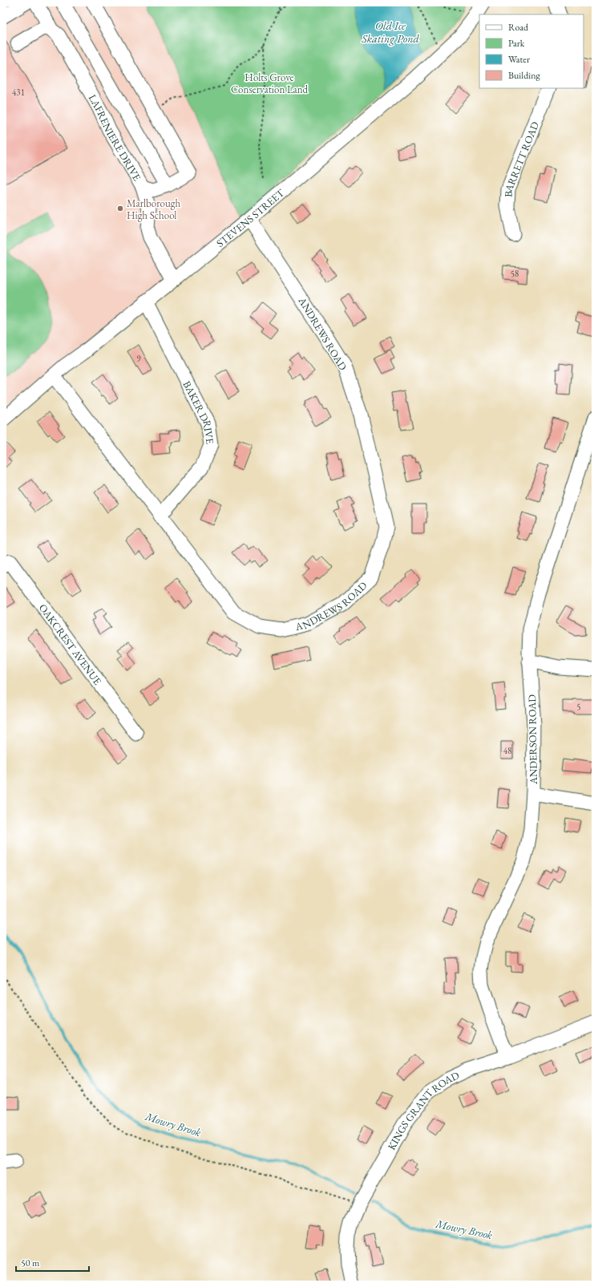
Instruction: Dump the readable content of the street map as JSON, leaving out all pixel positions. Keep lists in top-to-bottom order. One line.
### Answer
{"streets":{"street":["LAFRENIERE DRIVE","BARRETT ROAD","STEVENS STREET","ANDREWS ROAD","BAKER DRIVE","OAKCREST AVENUE","ANDERSON ROAD","KINGS GRANT ROAD"]},"crossings":[["LAFRENIERE DRIVE","STEVENS STREET"],["STEVENS STREET","ANDREWS ROAD"],["STEVENS STREET","BAKER DRIVE"],["ANDREWS ROAD","BAKER DRIVE"],["ANDERSON ROAD","KINGS GRANT ROAD"]],"water":["Old Ice Skating Pond","Mowry Brook"],"parks":["Holts Grove Conservation Land"],"places":["Marlborough High School"],"house_numbers":["431","58","9","5","48"],"legend":["Road","Park","Water","Building"],"scale_bar":"50 m"}
